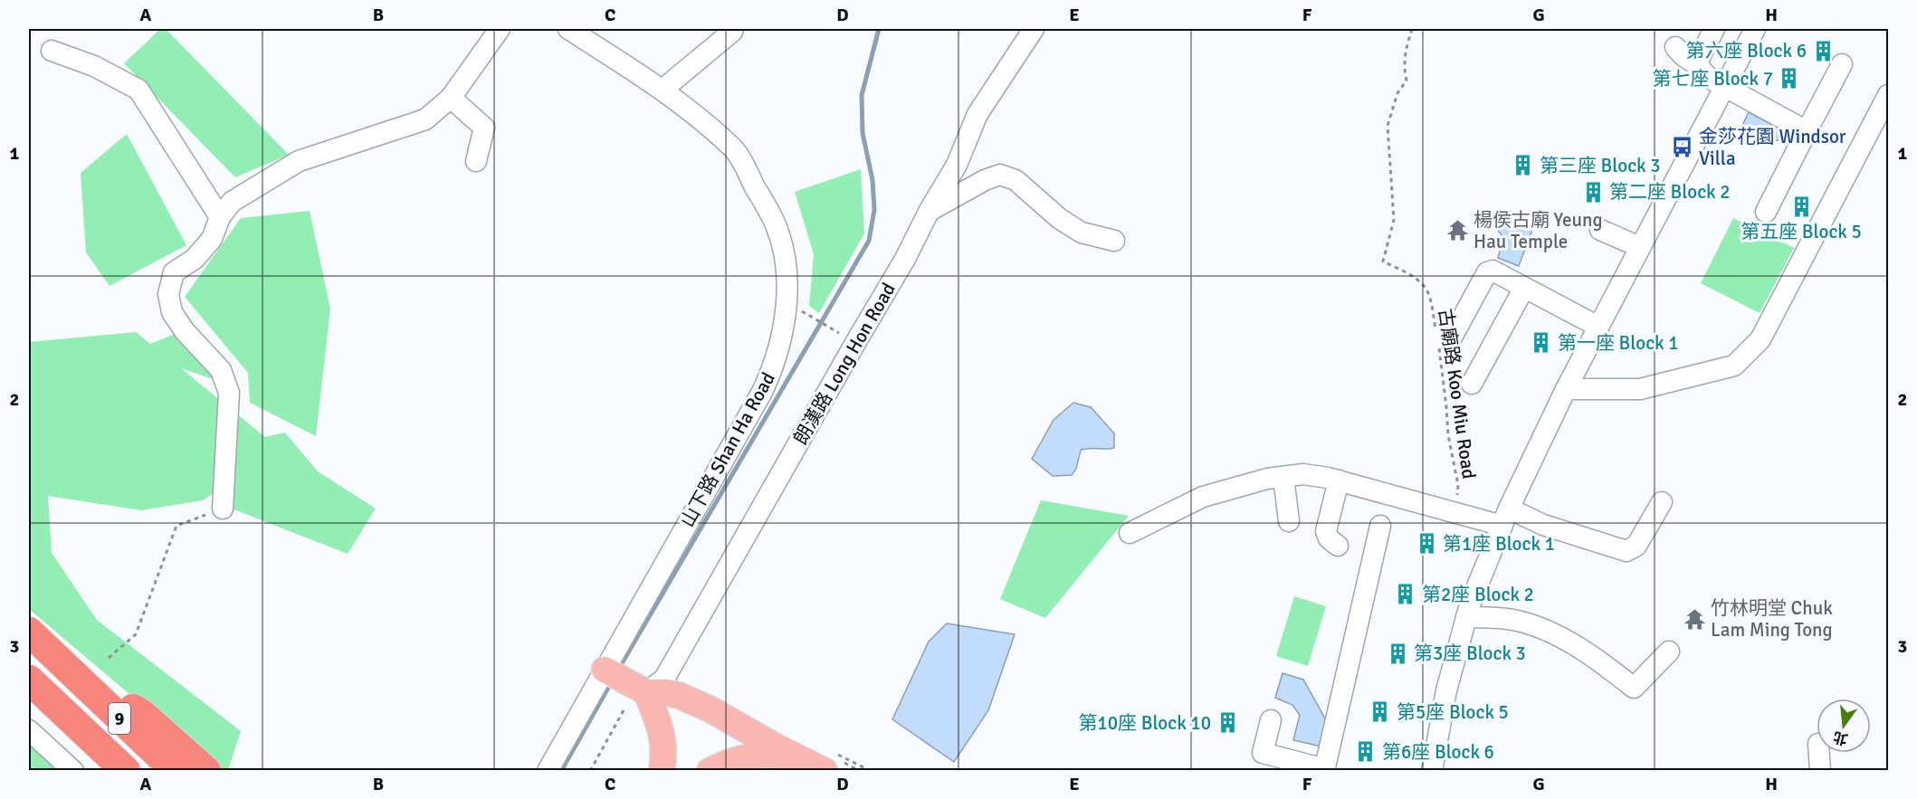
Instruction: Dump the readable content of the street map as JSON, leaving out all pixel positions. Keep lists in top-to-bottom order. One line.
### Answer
{"streets":{"highway":["9"],"street":["朗漢路 Long Hon Road","山下路 Shan Ha Road"],"path":["古廟路 Koo Miu Road"]},"places":{"building":["第六座 Block 6","第七座 Block 7","第三座 Block 3","第二座 Block 2","第五座 Block 5","第一座 Block 1","第1座 Block 1","第2座 Block 2","第3座 Block 3","第5座 Block 5","第10座 Block 10","第6座 Block 6"],"bus stop":["金莎花園 Windsor Villa"],"temple":["楊侯古廟 Yeung Hau Temple","竹林明堂 Chuk Lam Ming Tong"]},"north":"bottom","grid":{"columns":["A","B","C","D","E","F","G","H"],"rows":["1","2","3"]}}
